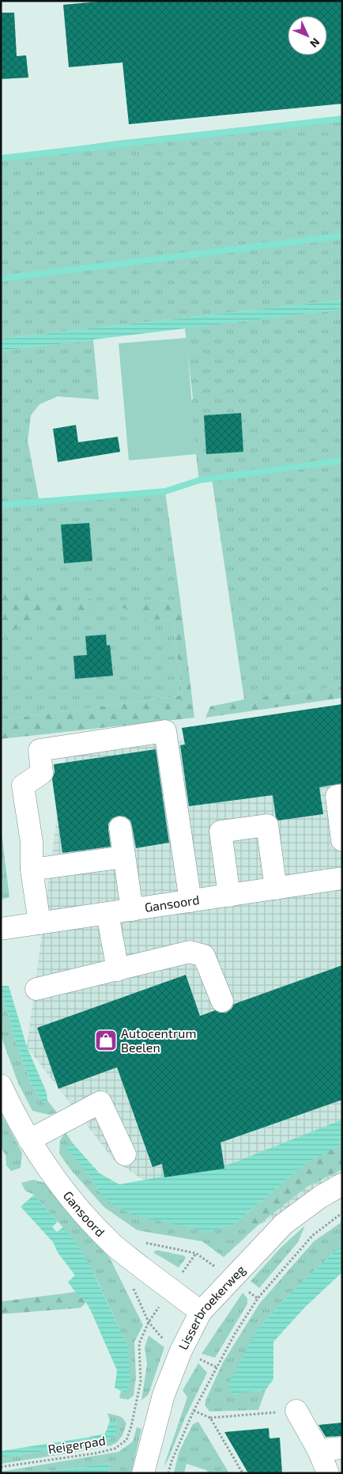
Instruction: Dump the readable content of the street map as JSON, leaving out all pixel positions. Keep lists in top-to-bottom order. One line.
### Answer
{"streets":{"street":["Gansoord","Lisserbroekerweg"],"path":["Reigerpad"]},"crossings":[["Gansoord","Lisserbroekerweg"]],"places":{"shop":["Autocentrum Beelen"]},"north":"bottom right"}
